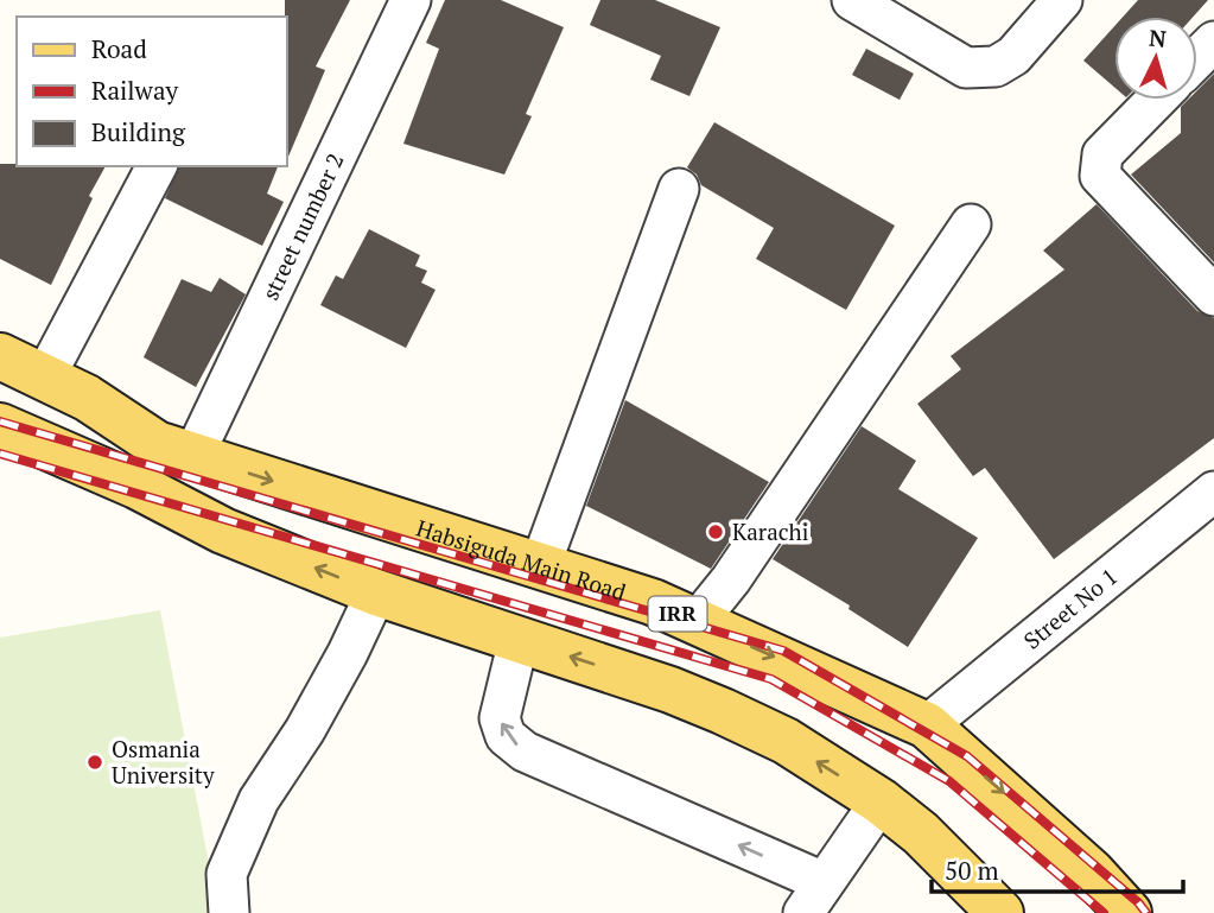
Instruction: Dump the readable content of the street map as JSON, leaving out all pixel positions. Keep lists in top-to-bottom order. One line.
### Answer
{"streets":{"main road":["Habsiguda Main Road","IRR"],"street":["street number 2","Street No 1"]},"crossings":[["street number 2","Habsiguda Main Road"],["street number 2","IRR"],["Habsiguda Main Road","Street No 1"],["Habsiguda Main Road","IRR"]],"places":["Karachi","Osmania University"],"legend":["Road","Railway","Building"],"scale_bar":"50 m","north":"top"}
